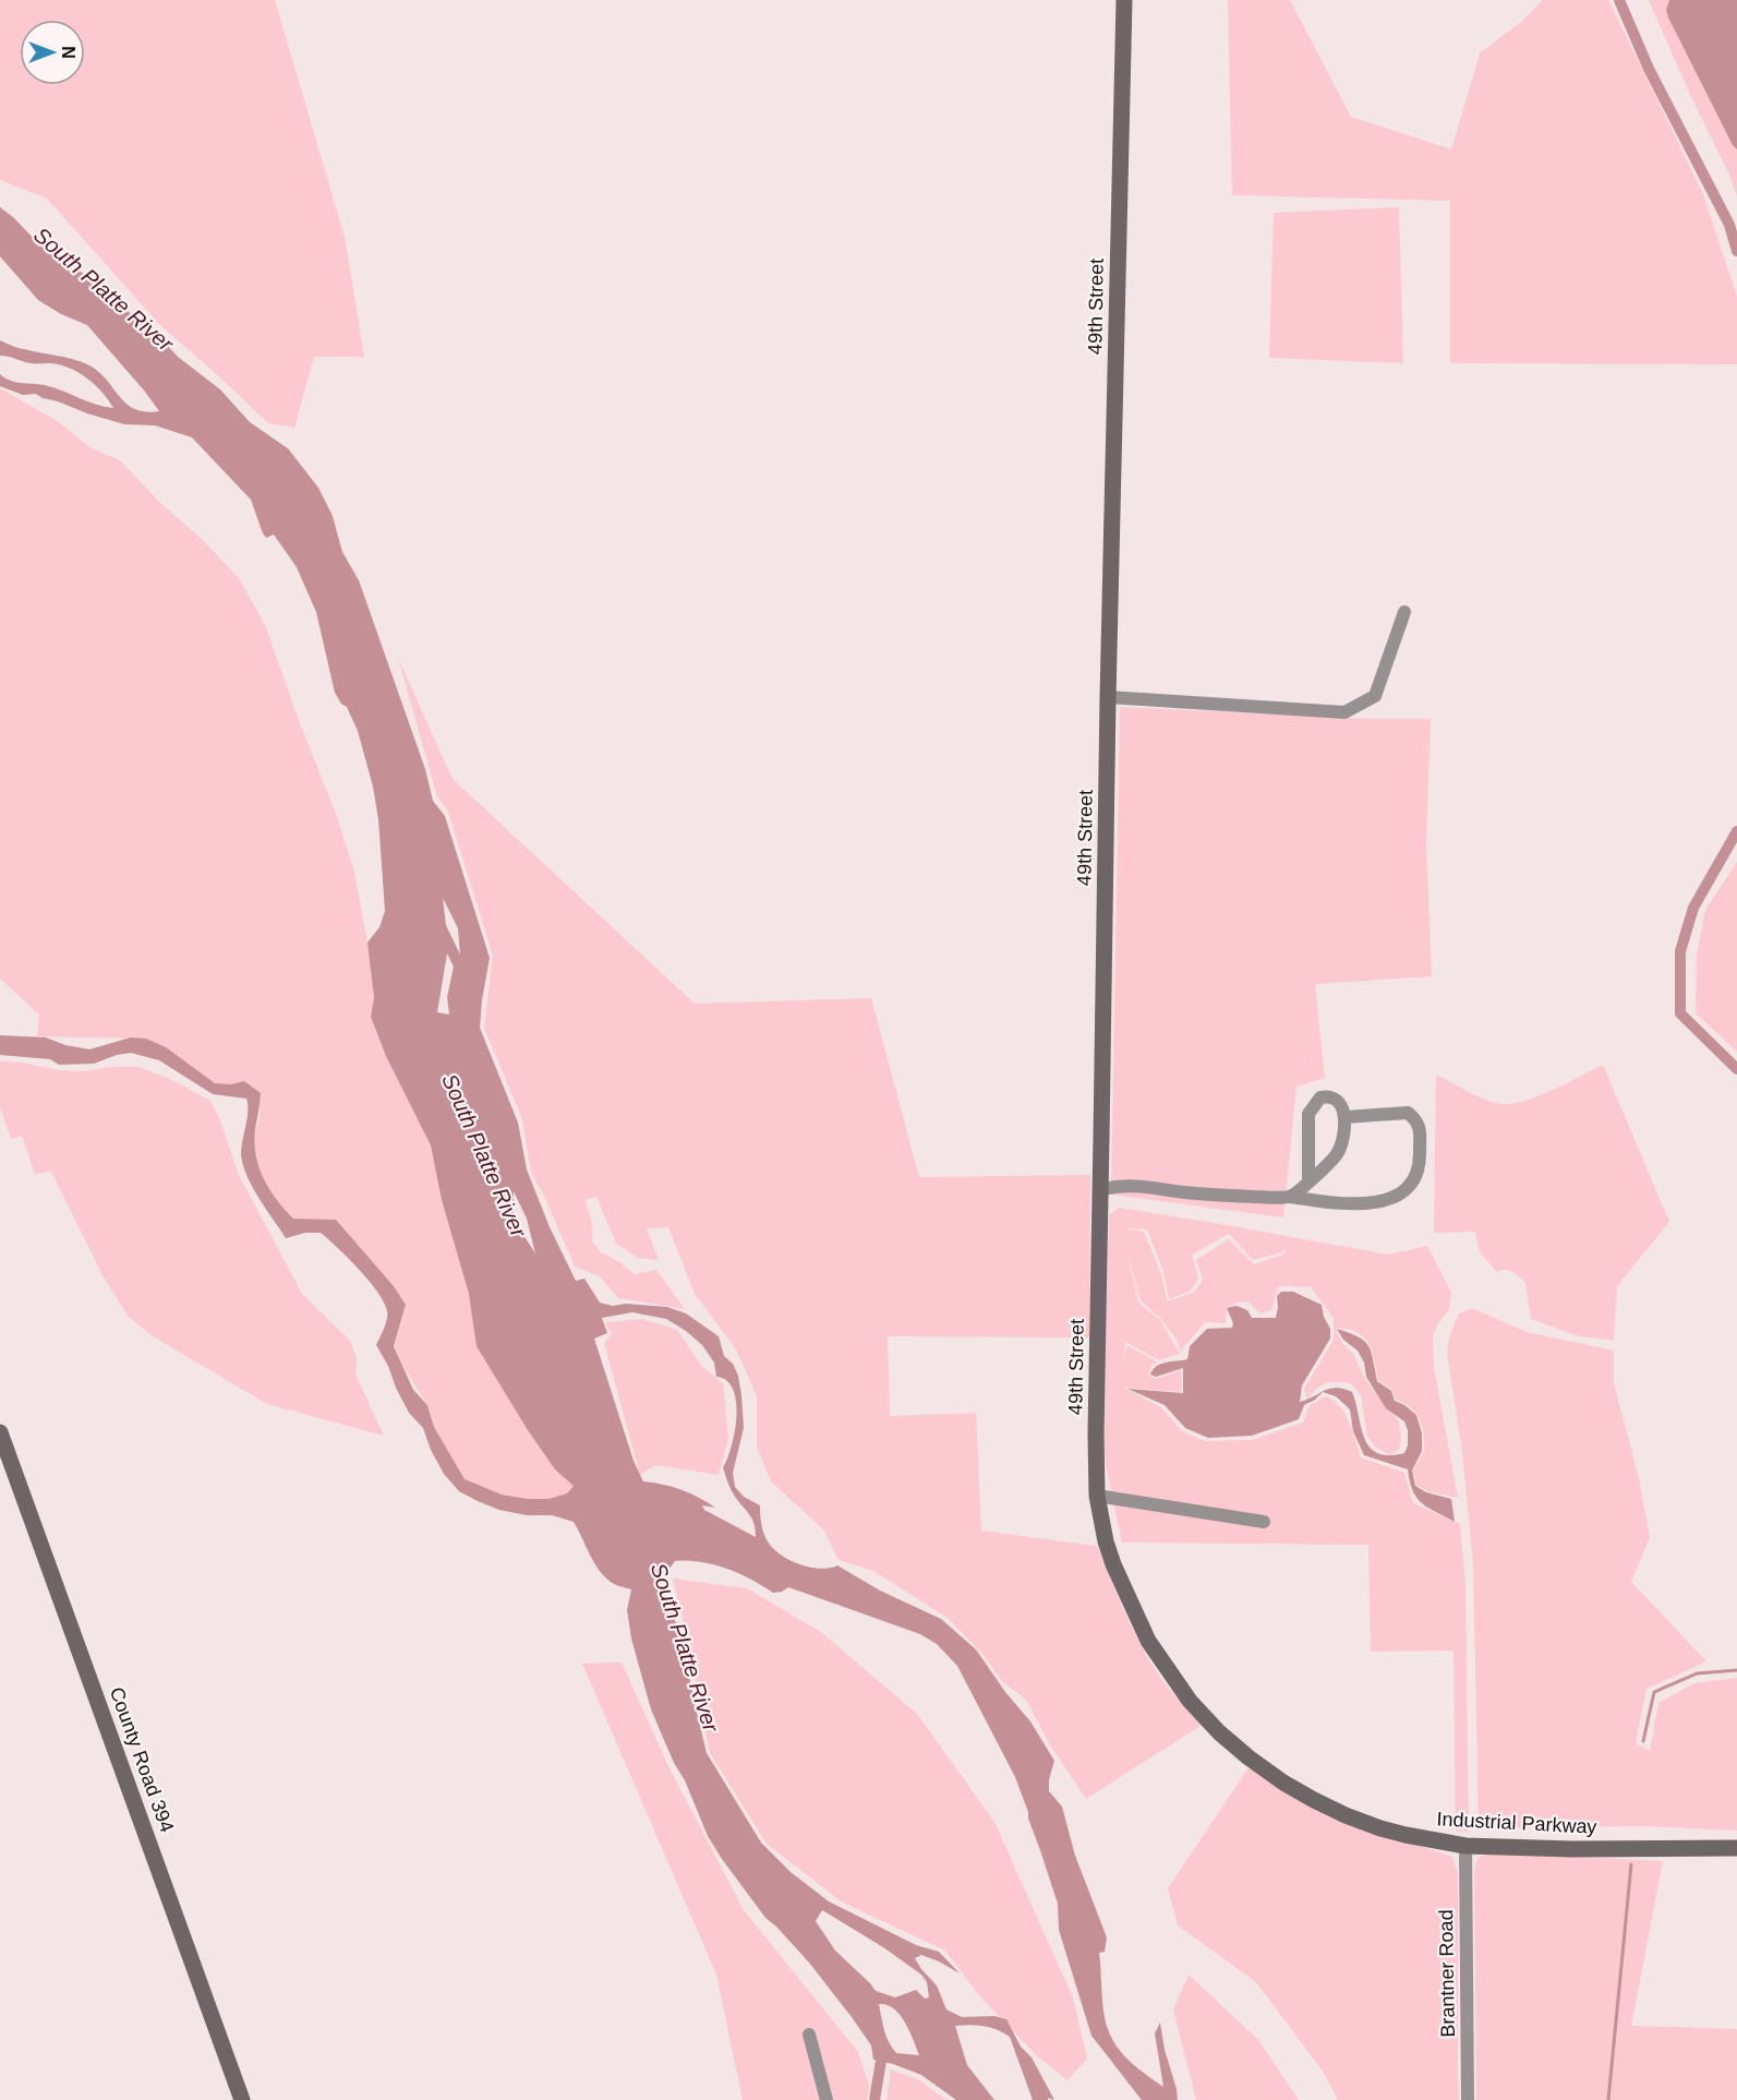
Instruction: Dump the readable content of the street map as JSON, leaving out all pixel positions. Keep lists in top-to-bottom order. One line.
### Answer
{"streets":{"street":["49th Street","County Road 394","Industrial Parkway","Brantner Road"]},"crossings":[["49th Street","Industrial Parkway"],["Industrial Parkway","Brantner Road"]],"water":["South Platte River"],"north":"right"}
